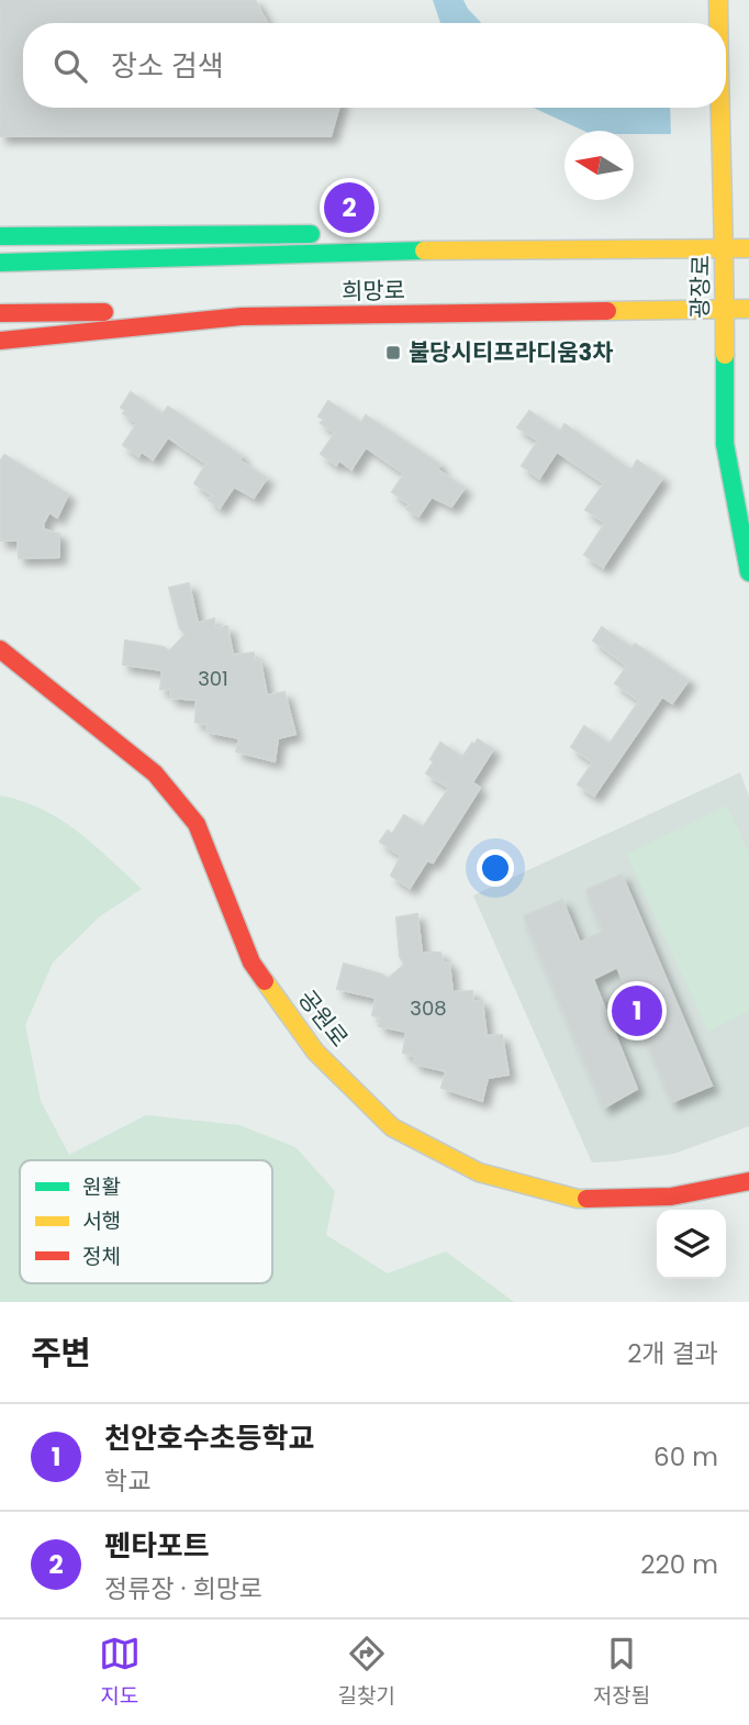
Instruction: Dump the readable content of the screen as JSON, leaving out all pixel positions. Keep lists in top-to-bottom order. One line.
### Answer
{"streets":{"main road":["광장로","희망로","공원로"]},"crossings":[["광장로","희망로"]],"places":{"transit":["불당시티프라디움3차"]},"house_numbers":["301","308"],"legend":["원활","서행","정체"],"north":"left","page":{"search":"장소 검색","pins":["2","1"],"heading":["주변","2개 결과"],"list":[{"mark":"1","name":"천안호수초등학교","note":"학교","value":"60 m"},{"mark":"2","name":"펜타포트","note":"정류장 · 희망로","value":"220 m"}],"nav":["지도","길찾기","저장됨"]}}
